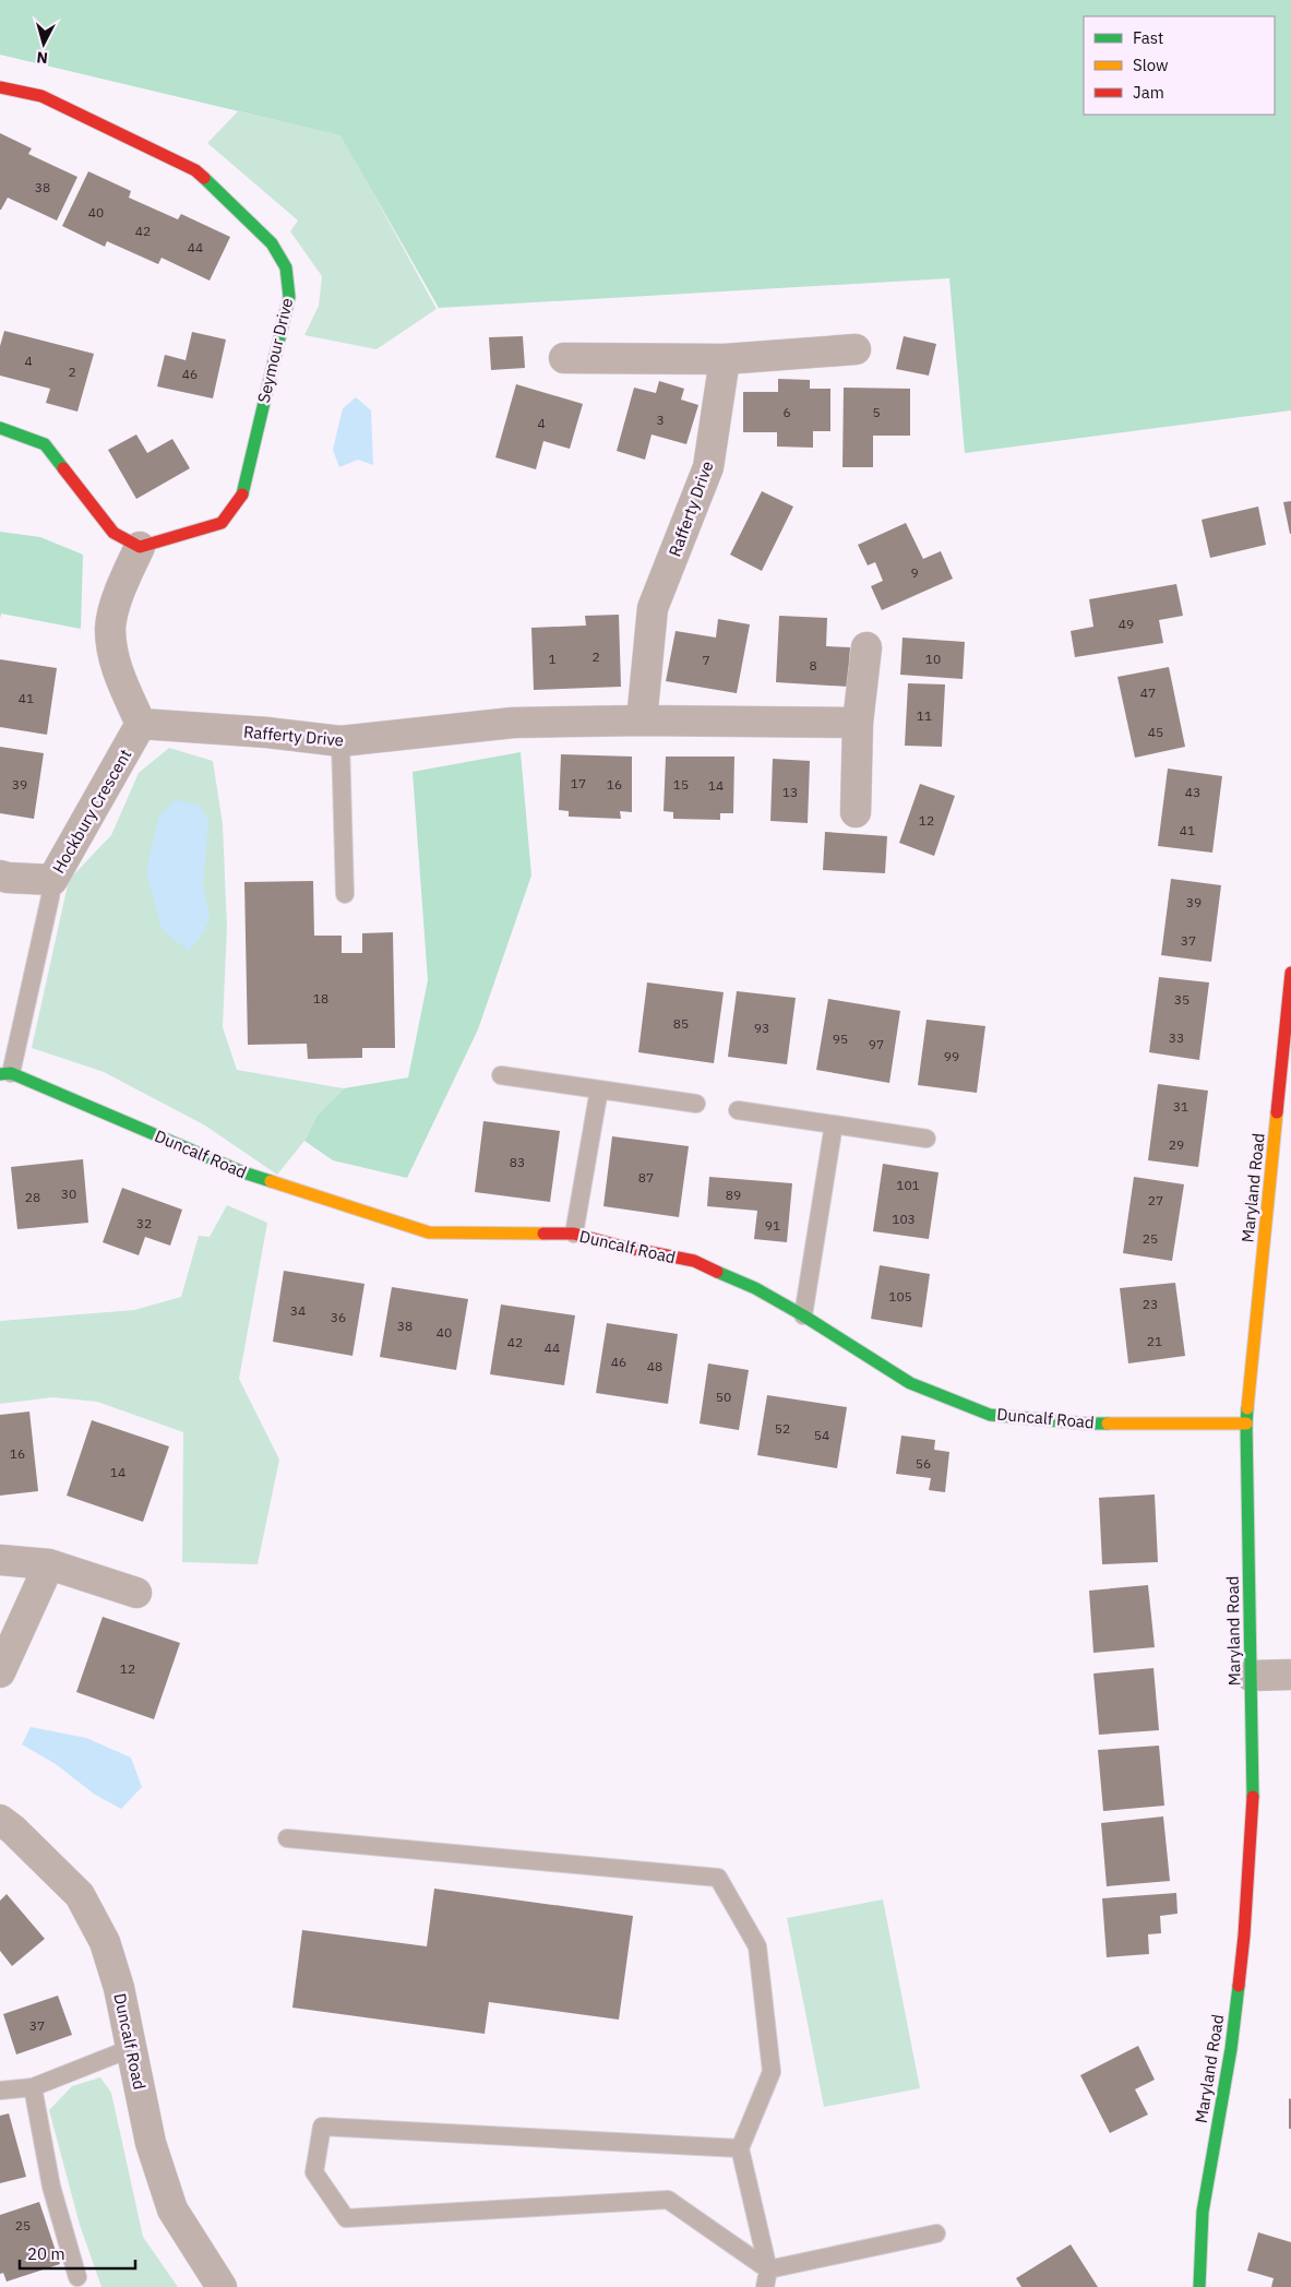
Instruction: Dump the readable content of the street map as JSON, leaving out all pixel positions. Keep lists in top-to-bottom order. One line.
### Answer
{"streets":{"street":["Seymour Drive","Rafferty Drive","Hockbury Crescent","Duncalf Road","Maryland Road"]},"crossings":[["Rafferty Drive","Hockbury Crescent"],["Duncalf Road","Maryland Road"]],"house_numbers":["38","40","42","44","4","2","46","6","5","3","4","9","49","2","1","10","7","8","47","41","11","45","17","39","16","15","14","13","43","12","41","39","37","18","35","85","93","33","95","97","99","31","29","83","87","101","30","89","28","27","103","32","91","25","105","23","34","36","38","40","21","42","44","46","48","50","52","54","16","56","14","12","37","25"],"legend":["Fast","Slow","Jam"],"scale_bar":"20 m","north":"bottom"}
